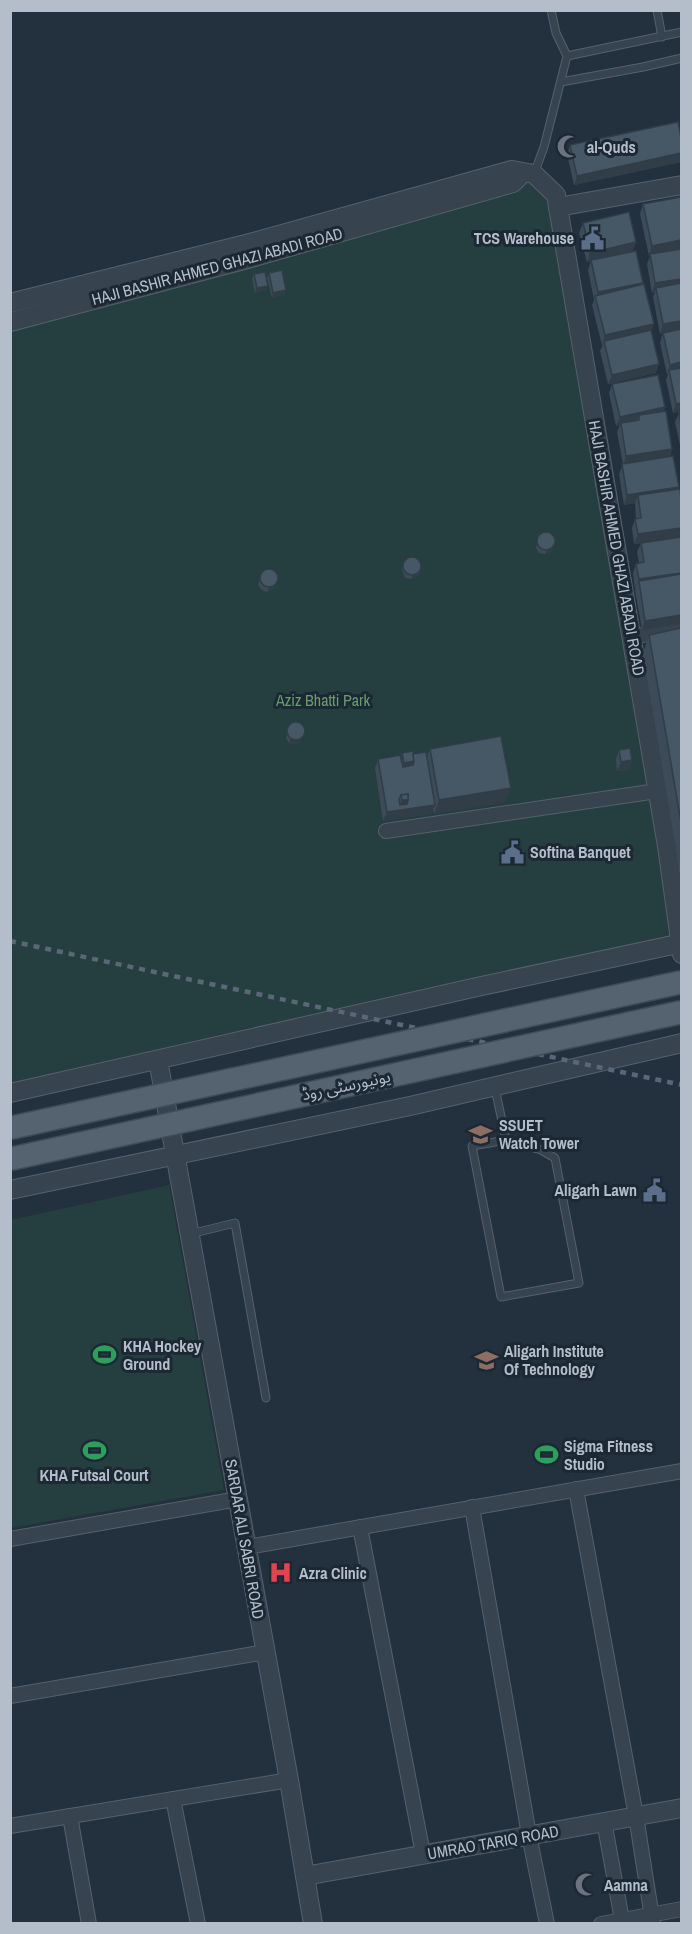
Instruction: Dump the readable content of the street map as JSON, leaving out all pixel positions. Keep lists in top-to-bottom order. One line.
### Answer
{"streets":{"main road":["یونیورسٹی روڈ"],"street":["HAJI BASHIR AHMED GHAZI ABADI ROAD","SARDAR ALI SABRI ROAD","UMRAO TARIQ ROAD"]},"crossings":[["SARDAR ALI SABRI ROAD","UMRAO TARIQ ROAD"]],"parks":["Aziz Bhatti Park"],"places":{"mosque":["al-Quds","Aamna"],"public building":["TCS Warehouse","Softina Banquet","Aligarh Lawn"],"school or university":["SSUET Watch Tower","Aligarh Institute Of Technology"],"sports":["KHA Hockey Ground","KHA Futsal Court","Sigma Fitness Studio"],"hospital":["Azra Clinic"]}}
